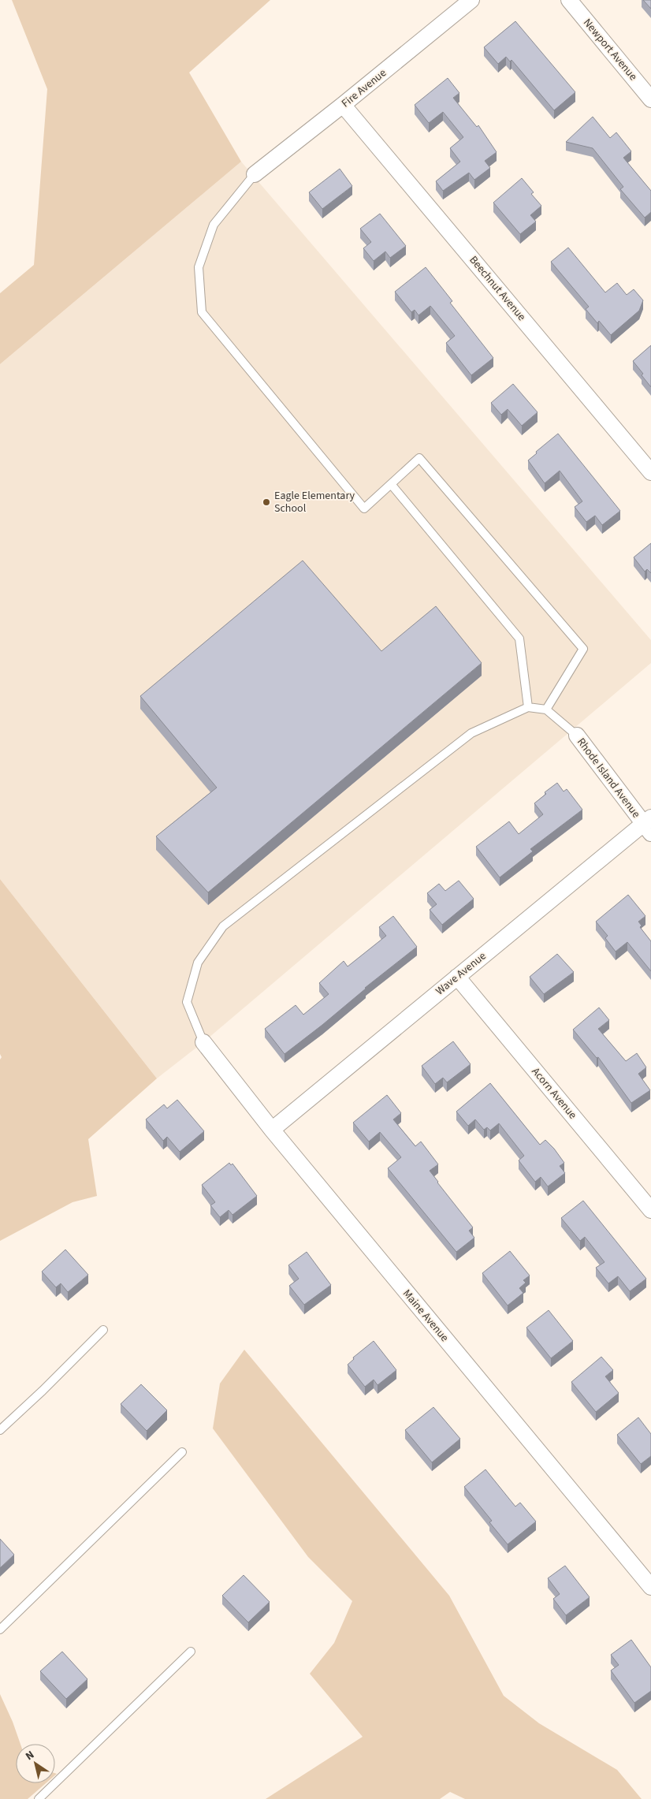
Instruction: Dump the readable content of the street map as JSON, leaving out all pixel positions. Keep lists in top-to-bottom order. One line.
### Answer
{"streets":{"street":["Newport Avenue","Fire Avenue","Beechnut Avenue","Rhode Island Avenue","Wave Avenue","Acorn Avenue","Maine Avenue"]},"crossings":[["Fire Avenue","Beechnut Avenue"],["Rhode Island Avenue","Wave Avenue"],["Wave Avenue","Acorn Avenue"],["Wave Avenue","Maine Avenue"]],"places":["Eagle Elementary School"],"north":"top left"}
